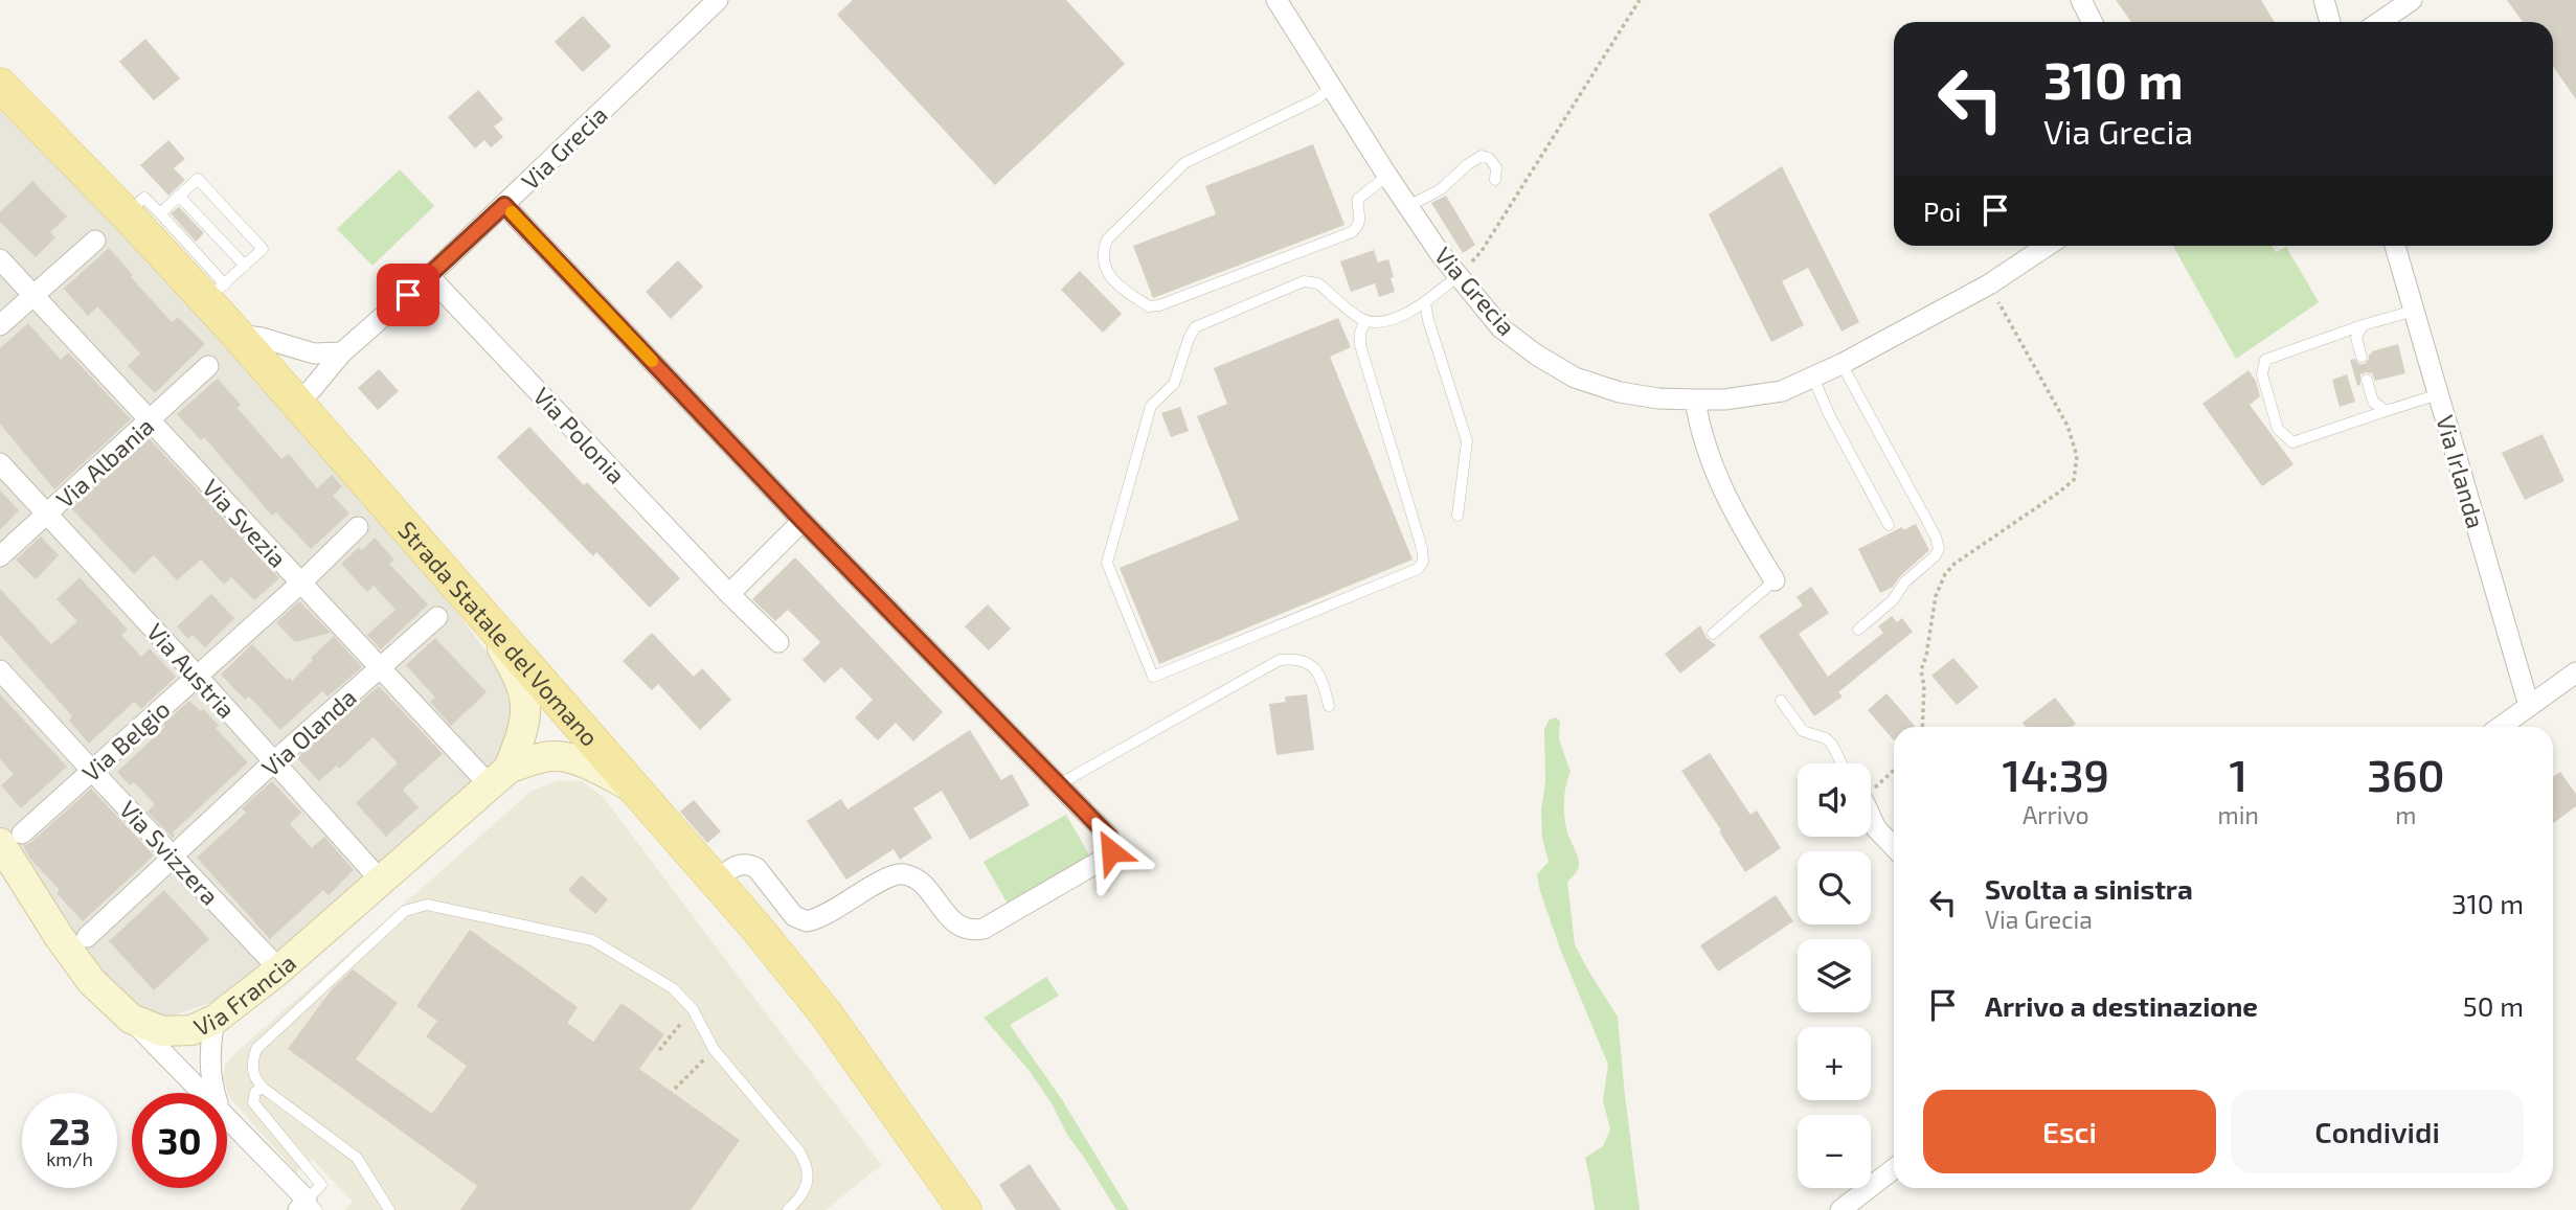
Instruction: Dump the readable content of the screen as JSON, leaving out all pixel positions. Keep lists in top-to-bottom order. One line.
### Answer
{"streets":{"main road":["Strada Statale del Vomano","Via Francia"],"street":["Via Grecia","Via Polonia","Via Albania","Via Irlanda","Via Svezia","Via Austria","Via Olanda","Via Belgio","Via Svizzera"]},"crossings":[["Via Grecia","Via Polonia"],["Via Grecia","Strada Statale del Vomano"],["Via Albania","Via Svezia"],["Via Albania","Via Austria"],["Via Svezia","Via Olanda"],["Via Svezia","Via Belgio"],["Via Svezia","Via Francia"],["Strada Statale del Vomano","Via Francia"],["Via Austria","Via Olanda"],["Via Austria","Via Belgio"],["Via Austria","Via Francia"],["Via Olanda","Via Svizzera"],["Via Belgio","Via Svizzera"],["Via Belgio","Via Francia"],["Via Svizzera","Via Francia"]],"page":{"turn":["310 m","Via Grecia"],"then":"Poi","eta":["14:39","Arrivo","1","min","360","m"],"map_buttons":["+","−"],"list":[{"name":"Svolta a sinistra","note":"Via Grecia","value":"310 m"},{"name":"Arrivo a destinazione","value":"50 m"}],"buttons":["Esci","Condividi"],"speed":"23 km/h","limit":"30"}}
